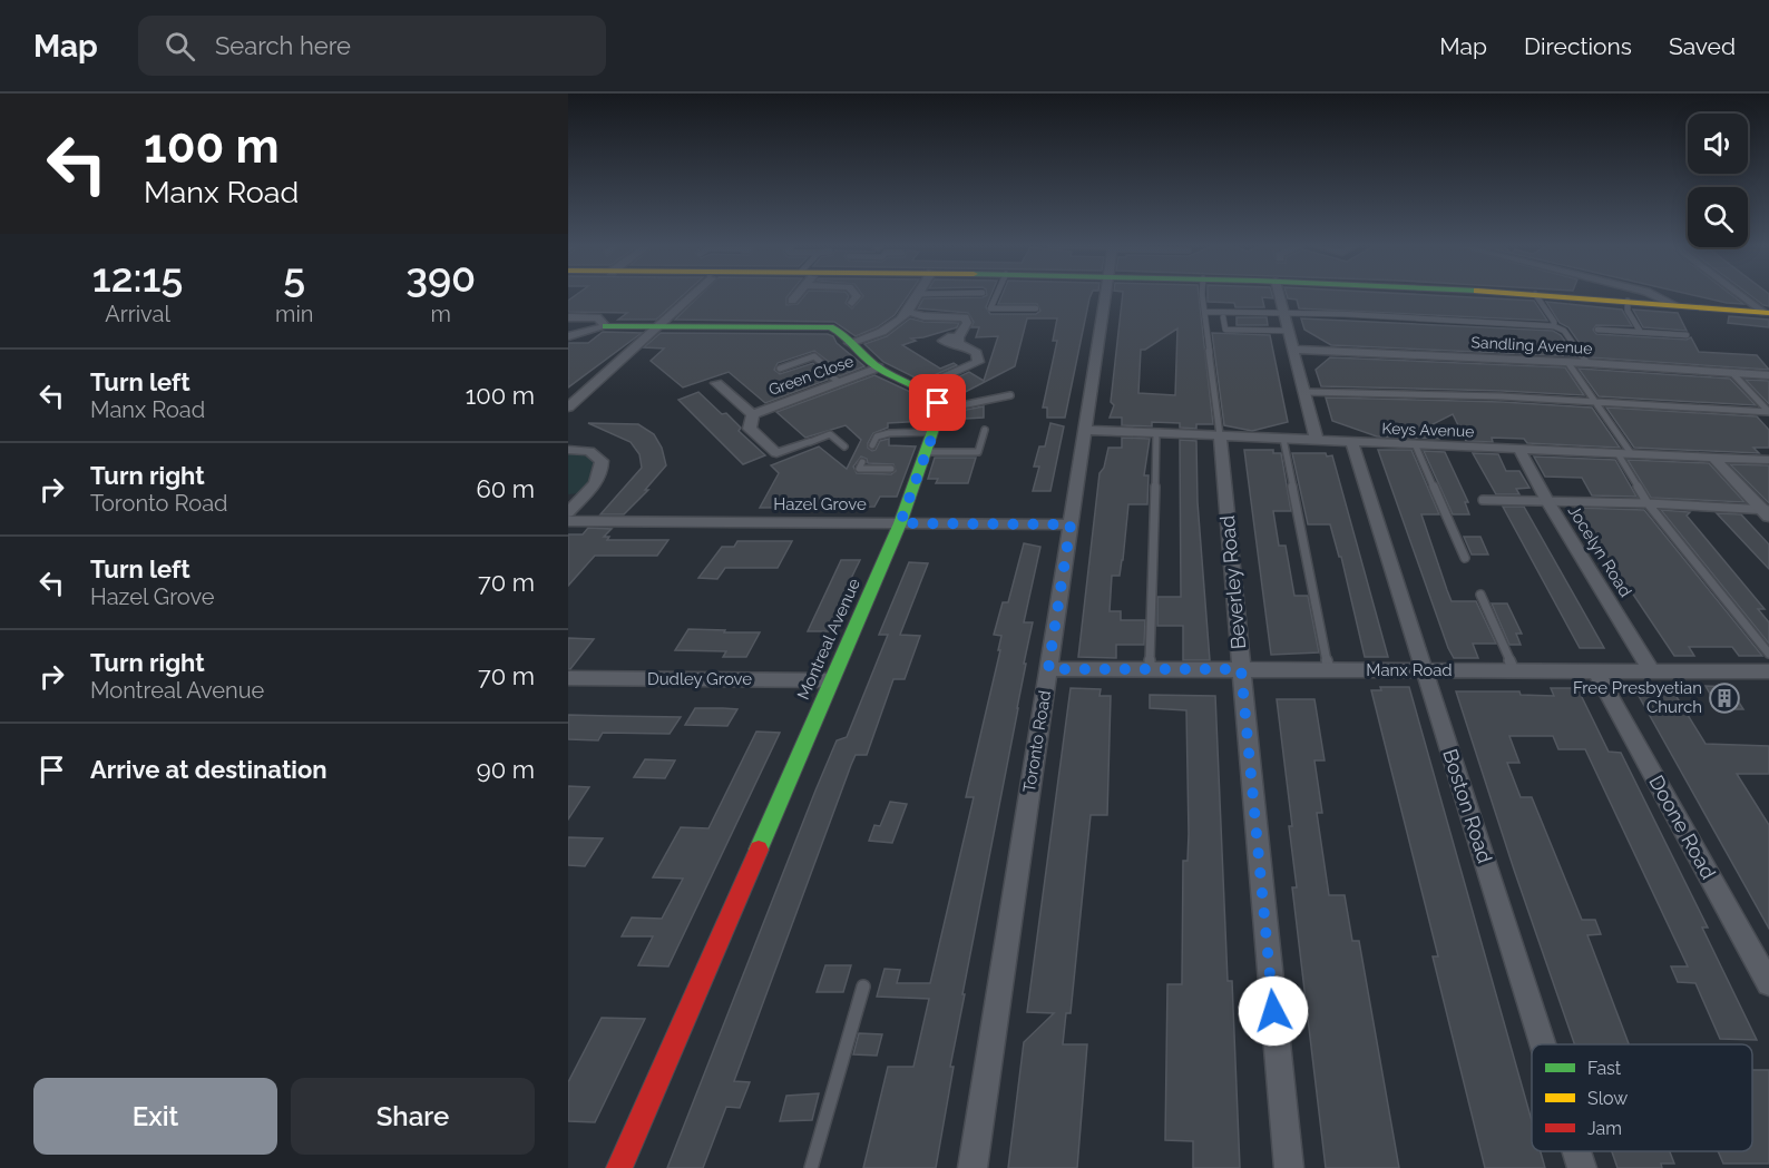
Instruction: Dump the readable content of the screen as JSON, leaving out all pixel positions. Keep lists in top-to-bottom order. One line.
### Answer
{"streets":{"street":["Sandling Avenue","Green Close","Keys Avenue","Hazel Grove","Jocelyn Road","Beverley Road","Montreal Avenue","Manx Road","Dudley Grove","Toronto Road","Boston Road","Doone Road"]},"crossings":[["Keys Avenue","Jocelyn Road"],["Keys Avenue","Beverley Road"],["Keys Avenue","Toronto Road"],["Keys Avenue","Boston Road"],["Hazel Grove","Montreal Avenue"],["Hazel Grove","Toronto Road"],["Jocelyn Road","Manx Road"],["Beverley Road","Manx Road"],["Montreal Avenue","Dudley Grove"],["Manx Road","Toronto Road"],["Manx Road","Boston Road"],["Manx Road","Doone Road"]],"places":{"building":["Free Presbyetian Church"]},"legend":["Fast","Slow","Jam"],"page":{"header":"Map","search":"Search here","nav":["Map","Directions","Saved"],"turn":["100 m","Manx Road"],"eta":["12:15","Arrival","5","min","390","m"],"list":[{"name":"Turn left","note":"Manx Road","value":"100 m"},{"name":"Turn right","note":"Toronto Road","value":"60 m"},{"name":"Turn left","note":"Hazel Grove","value":"70 m"},{"name":"Turn right","note":"Montreal Avenue","value":"70 m"},{"name":"Arrive at destination","value":"90 m"}],"buttons":["Exit","Share"]}}
